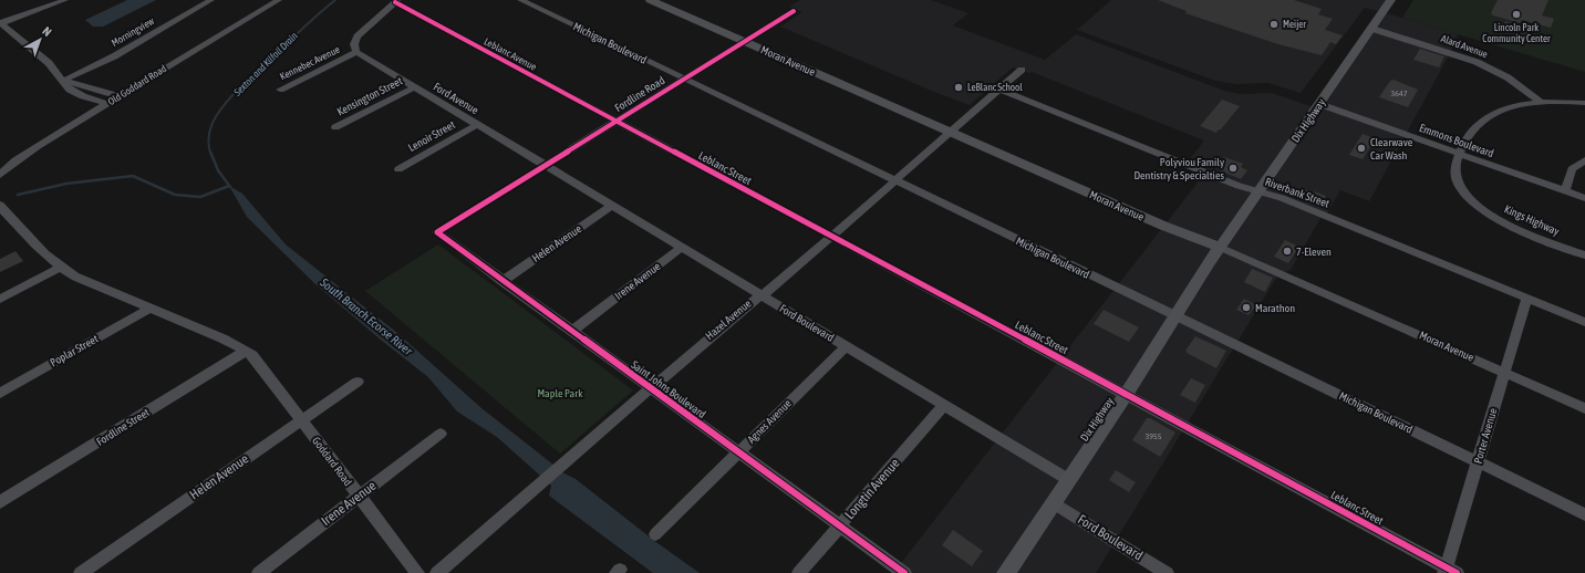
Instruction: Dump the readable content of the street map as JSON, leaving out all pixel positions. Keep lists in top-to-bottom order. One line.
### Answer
{"streets":{"main road":["Moran Avenue","Dix Highway"],"street":["Morningview","Michigan Boulevard","Alard Avenue","Leblanc Avenue","Kennebec Avenue","Old Goddard Road","Fordline Road","Kensington Street","Ford Avenue","Lenoir Street","Emmons Boulevard","Leblanc Street","Riverbank Street","Kings Highway","Helen Avenue","Irene Avenue","Hazel Avenue","Ford Boulevard","Poplar Street","Saint Johns Boulevard","Agnes Avenue","Fordline Street","Porter Avenue","Goddard Road","Longtin Avenue"]},"crossings":[["Michigan Boulevard","Fordline Road"],["Michigan Boulevard","Dix Highway"],["Michigan Boulevard","Hazel Avenue"],["Michigan Boulevard","Porter Avenue"],["Alard Avenue","Dix Highway"],["Alard Avenue","Kings Highway"],["Leblanc Avenue","Kennebec Avenue"],["Leblanc Avenue","Fordline Road"],["Leblanc Avenue","Leblanc Street"],["Moran Avenue","Fordline Road"],["Moran Avenue","Dix Highway"],["Moran Avenue","Hazel Avenue"],["Moran Avenue","Porter Avenue"],["Kennebec Avenue","Ford Avenue"],["Fordline Road","Ford Avenue"],["Fordline Road","Leblanc Street"],["Fordline Road","Ford Boulevard"],["Fordline Road","Saint Johns Boulevard"],["Kensington Street","Ford Avenue"],["Ford Avenue","Lenoir Street"],["Ford Avenue","Ford Boulevard"],["Dix Highway","Emmons Boulevard"],["Dix Highway","Leblanc Street"],["Dix Highway","Riverbank Street"],["Dix Highway","Ford Boulevard"],["Emmons Boulevard","Kings Highway"],["Leblanc Street","Hazel Avenue"],["Leblanc Street","Porter Avenue"],["Riverbank Street","Hazel Avenue"],["Riverbank Street","Porter Avenue"],["Helen Avenue","Ford Boulevard"],["Helen Avenue","Saint Johns Boulevard"],["Helen Avenue","Goddard Road"],["Irene Avenue","Ford Boulevard"],["Irene Avenue","Saint Johns Boulevard"],["Irene Avenue","Goddard Road"],["Hazel Avenue","Ford Boulevard"],["Hazel Avenue","Saint Johns Boulevard"],["Ford Boulevard","Agnes Avenue"],["Ford Boulevard","Longtin Avenue"],["Saint Johns Boulevard","Agnes Avenue"],["Saint Johns Boulevard","Longtin Avenue"],["Fordline Street","Goddard Road"]],"water":["Sexton and Kilfoil Drain","South Branch Ecorse River"],"parks":["Maple Park"],"places":["Lincoln Park Community Center","Meijer","LeBlanc School","Clearwave Car Wash","Polyviou Family Dentistry & Specialties","7-Eleven","Marathon"],"house_numbers":["3647","3955"],"north":"top right"}
